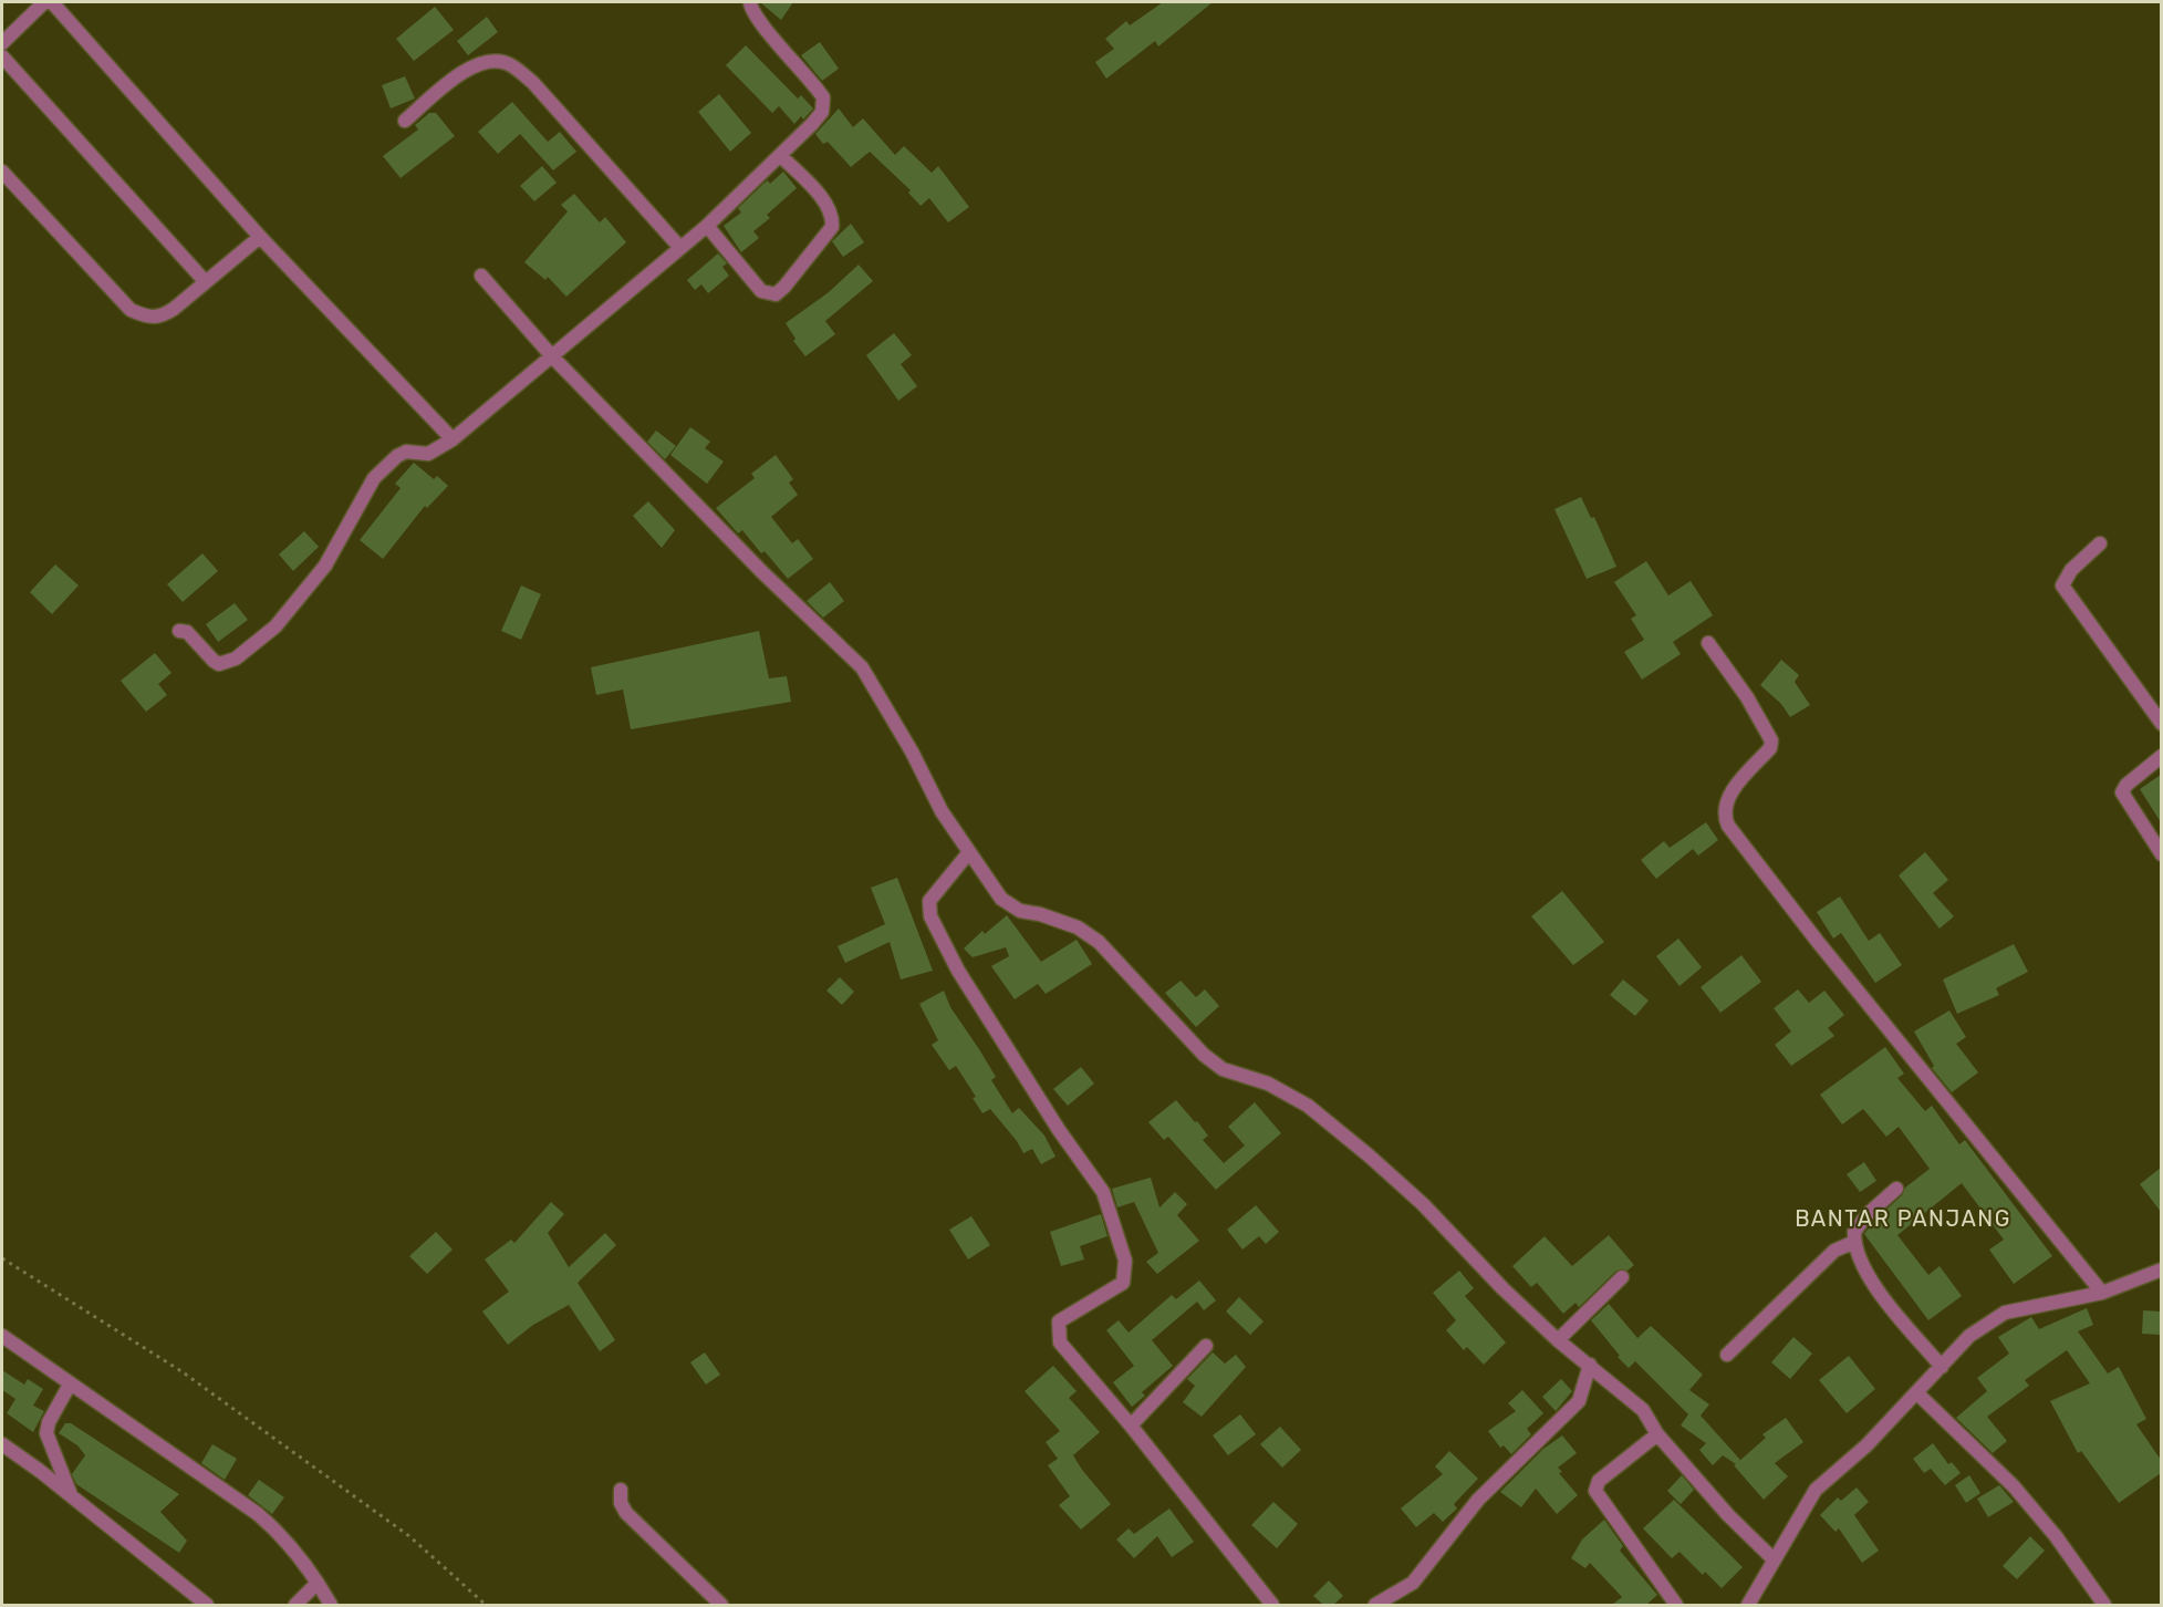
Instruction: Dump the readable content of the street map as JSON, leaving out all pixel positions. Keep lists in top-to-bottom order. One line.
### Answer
{"districts":["BANTAR PANJANG"]}
